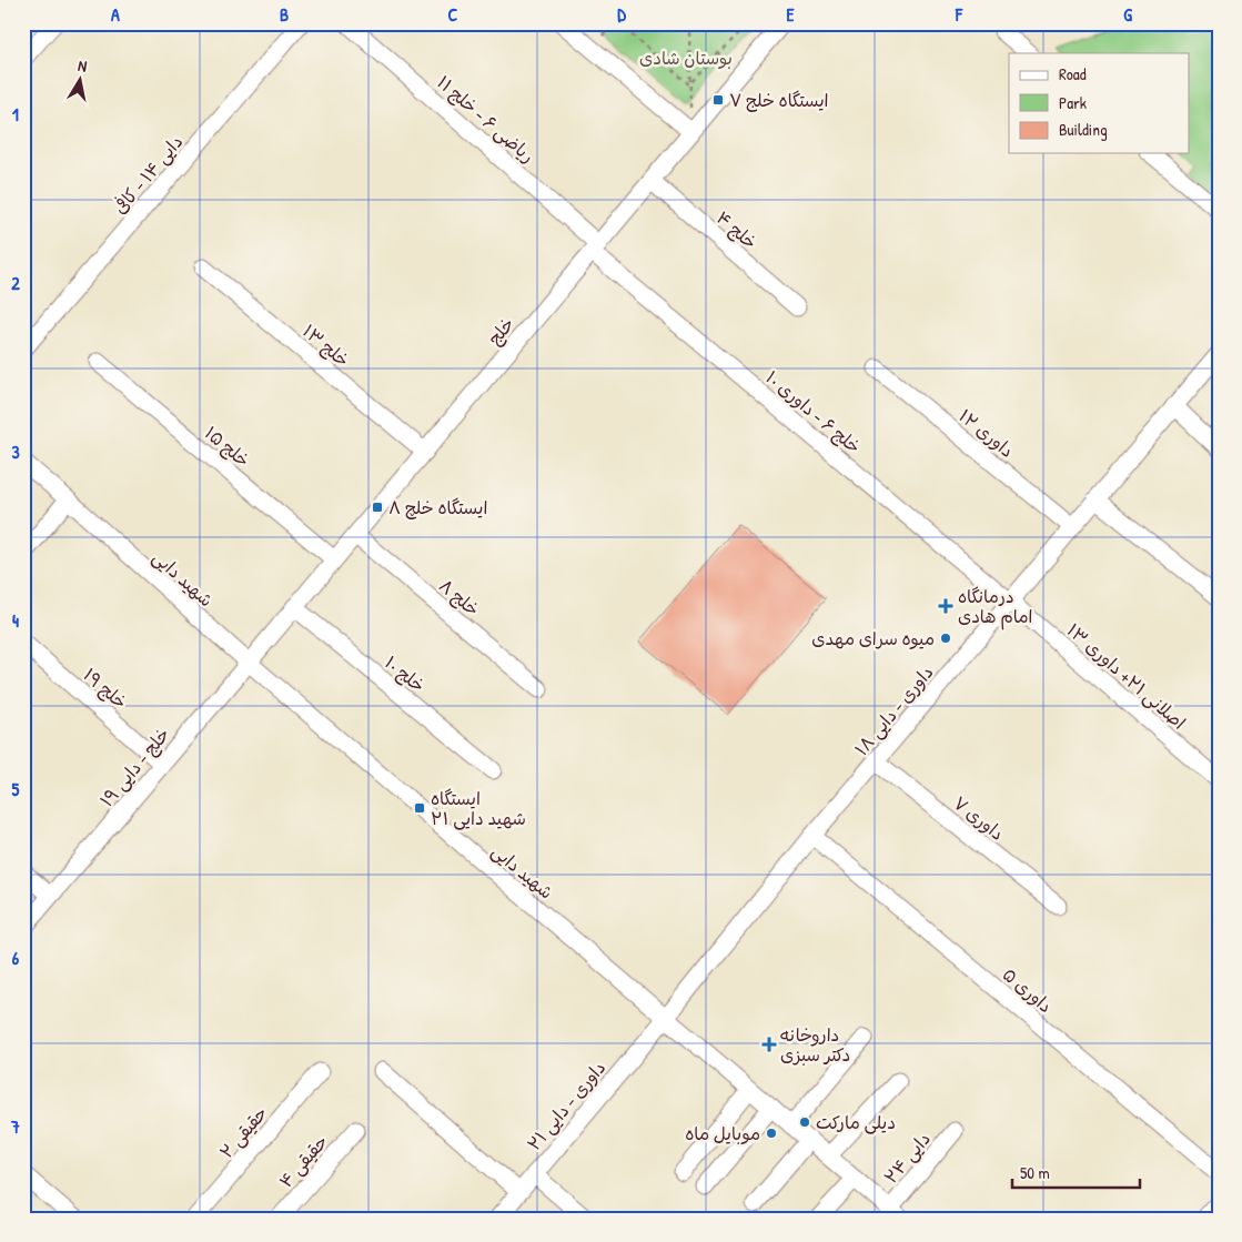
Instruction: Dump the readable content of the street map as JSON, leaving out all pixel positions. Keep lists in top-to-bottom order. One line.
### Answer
{"streets":{"street":["ریاضی ۶ - خلج ۱۱","دایی ۱۴ - کافی","خلج ۴","خلج","خلج ۱۳","خلج ۶ - داوری ۱۰","داوری ۱۲","خلج ۱۵","شهید دایی","خلج ۸","خلج ۱۰","اصلانی ۲۱+ داوری ۱۳","خلج ۱۹","داوری - دایی ۱۸","خلج - دایی ۱۹","داوری ۷","داوری ۵","داوری - دایی ۲۱","حقیقی ۲","دایی ۲۴","حقیقی ۴"]},"crossings":[["ریاضی ۶ - خلج ۱۱","خلج"],["ریاضی ۶ - خلج ۱۱","خلج ۶ - داوری ۱۰"],["خلج ۴","خلج"],["خلج","خلج ۱۳"],["خلج","خلج ۶ - داوری ۱۰"],["خلج","خلج ۱۵"],["خلج","شهید دایی"],["خلج","خلج ۸"],["خلج","خلج ۱۰"],["خلج","خلج - دایی ۱۹"],["خلج ۶ - داوری ۱۰","اصلانی ۲۱+ داوری ۱۳"],["خلج ۶ - داوری ۱۰","داوری - دایی ۱۸"],["داوری ۱۲","داوری - دایی ۱۸"],["شهید دایی","داوری - دایی ۱۸"],["شهید دایی","خلج - دایی ۱۹"],["شهید دایی","داوری - دایی ۲۱"],["شهید دایی","دایی ۲۴"],["اصلانی ۲۱+ داوری ۱۳","داوری - دایی ۱۸"],["خلج ۱۹","خلج - دایی ۱۹"],["داوری - دایی ۱۸","داوری ۷"],["داوری - دایی ۱۸","داوری ۵"],["داوری - دایی ۱۸","داوری - دایی ۲۱"]],"parks":["بوستان شادی"],"places":{"transit":["ایستگاه خلج ۷","ایستگاه خلچ ۸","ایستگاه شهید دایی ۲۱"],"health":["درمانگاه امام هادی","داروخانه دکتر سبزی"],"other":["میوه سرای مهدی","دیلی مارکت","موبایل ماه"]},"legend":["Road","Park","Building"],"scale_bar":"50 m","north":"top","grid":{"columns":["A","B","C","D","E","F","G"],"rows":["1","2","3","4","5","6","7"]}}
